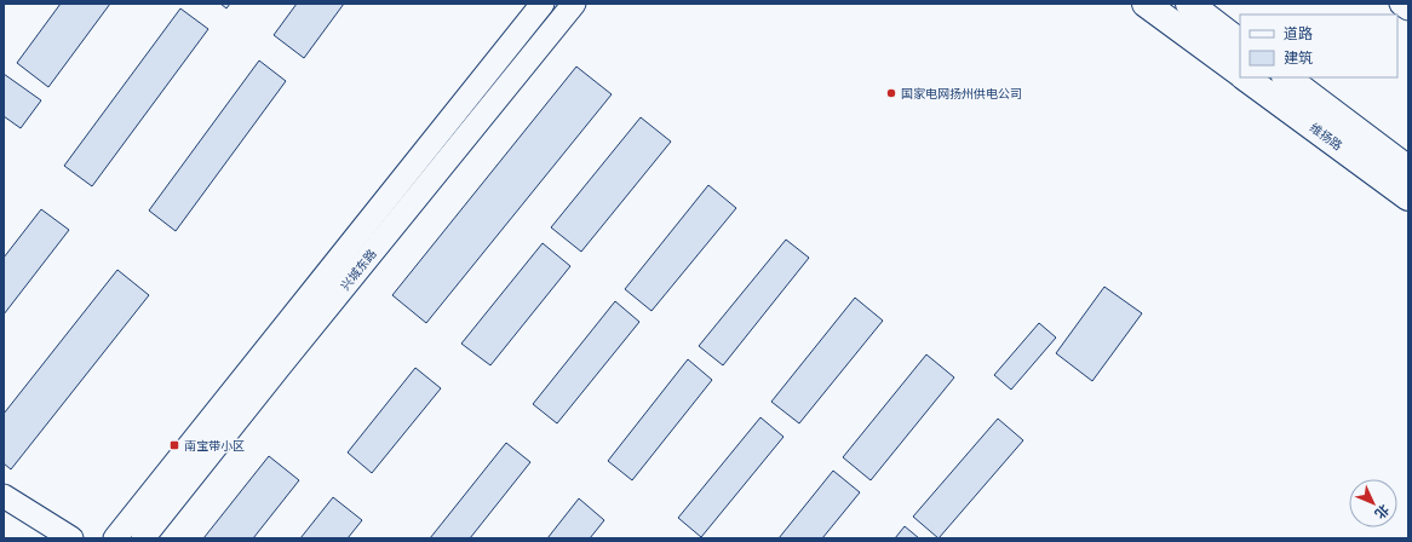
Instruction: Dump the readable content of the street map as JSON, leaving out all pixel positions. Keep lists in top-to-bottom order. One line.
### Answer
{"streets":{"main road":["维扬路"],"street":["兴城东路"]},"places":{"other":["国家电网扬州供电公司"],"transit":["南宝带小区"]},"legend":["道路","建筑"],"north":"bottom right"}
